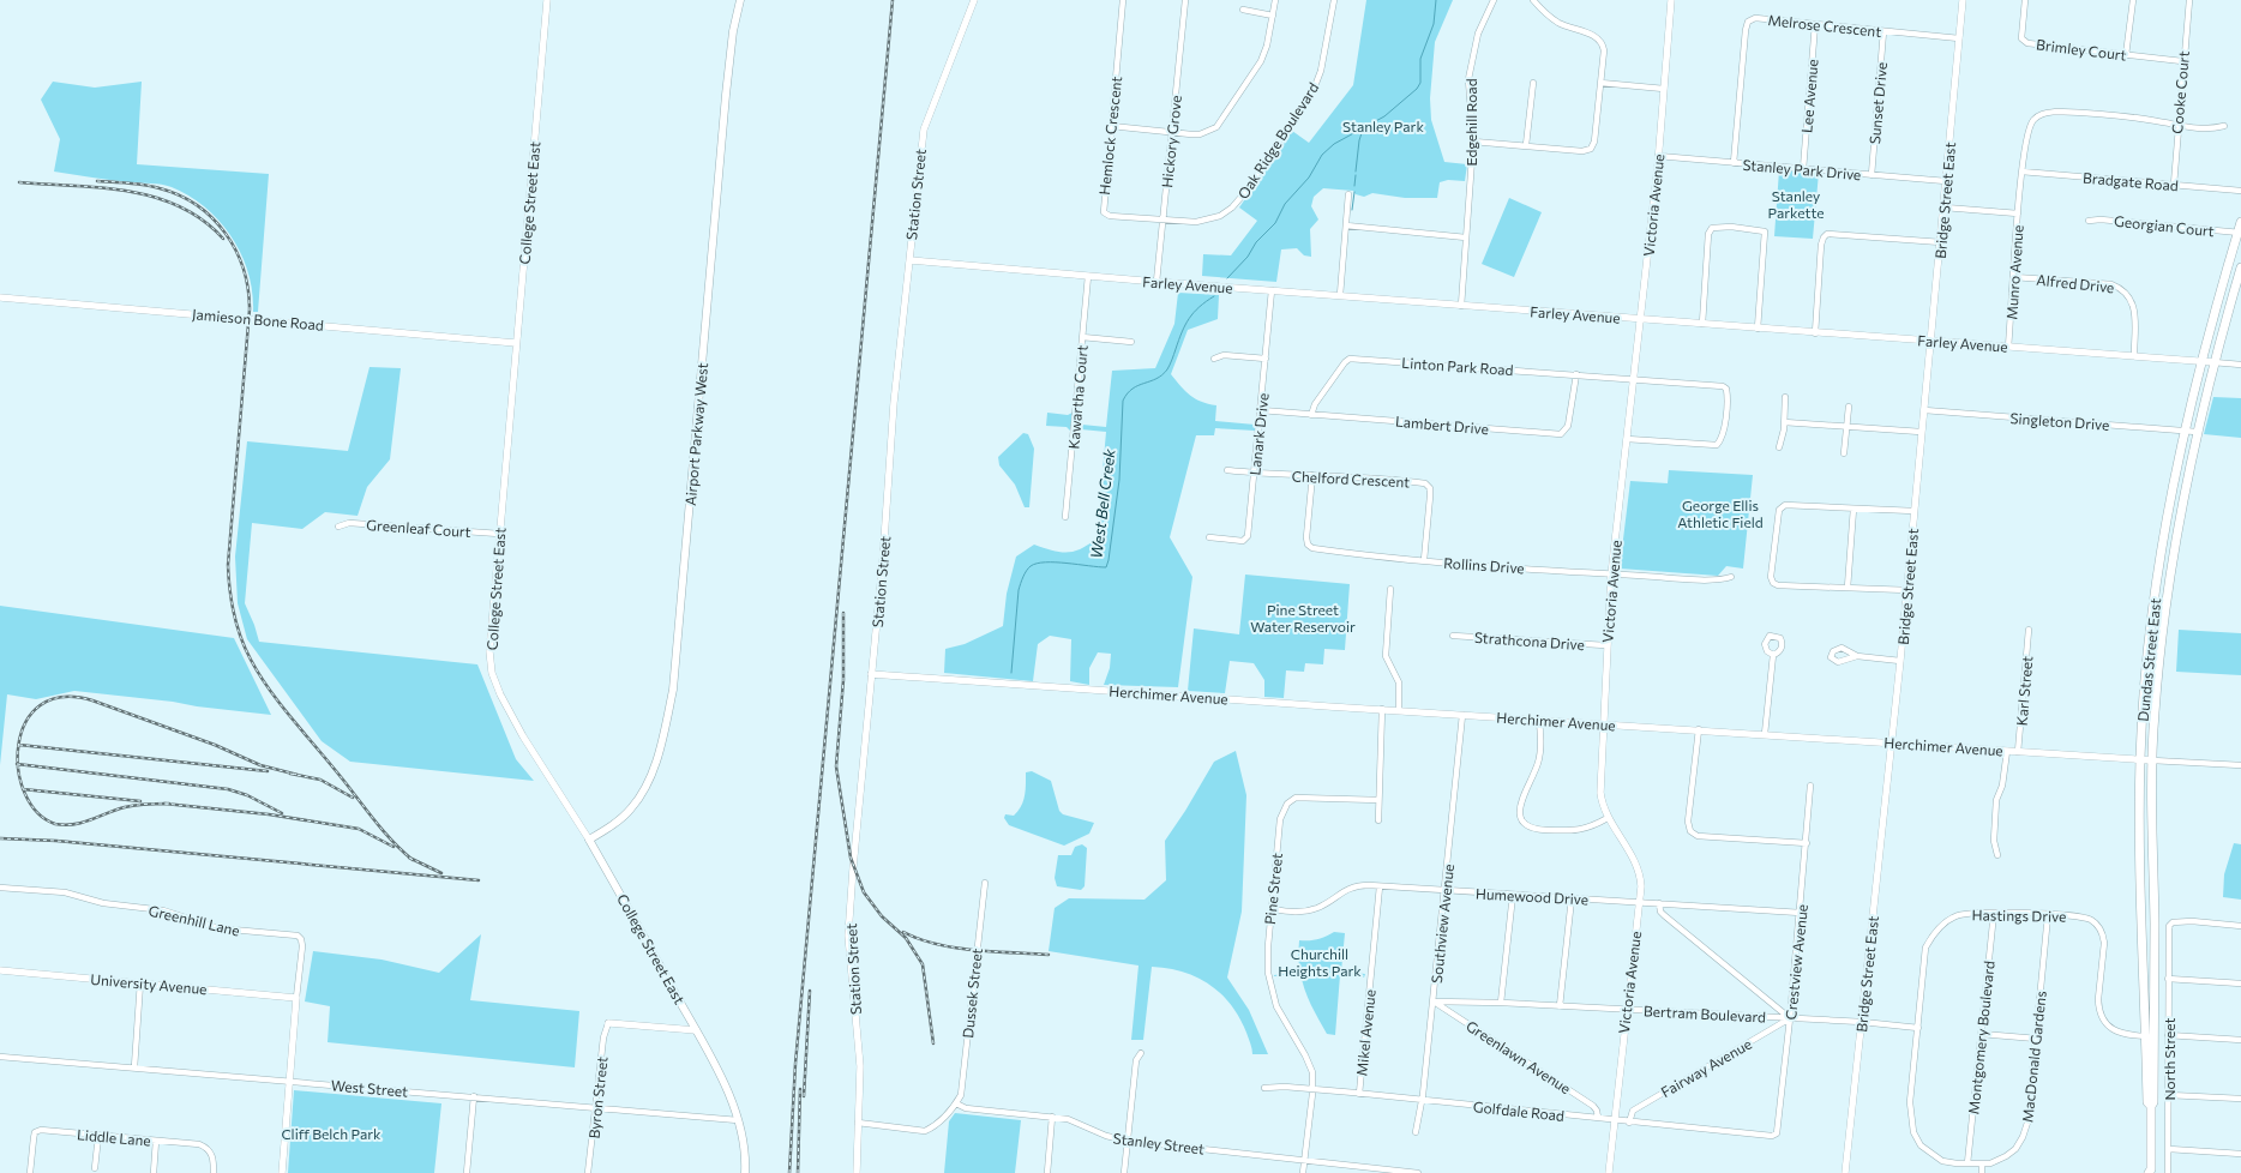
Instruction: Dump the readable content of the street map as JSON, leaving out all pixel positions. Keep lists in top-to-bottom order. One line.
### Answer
{"streets":{"main road":["College Street East","Airport Parkway West","Dundas Street East"],"street":["Melrose Crescent","Brimley Court","Cooke Court","Lee Avenue","Sunset Drive","Edgehill Road","Hemlock Crescent","Oak Ridge Boulevard","Hickory Grove","Stanley Park Drive","Bradgate Road","Station Street","Bridge Street East","Victoria Avenue","Georgian Court","Munro Avenue","Alfred Drive","Farley Avenue","Jamieson Bone Road","Linton Park Road","Kawartha Court","Singleton Drive","Lambert Drive","Lanark Drive","Chelford Crescent","Greenleaf Court","Rollins Drive","Strathcona Drive","Karl Street","Herchimer Avenue","Pine Street","Humewood Drive","Hastings Drive","Greenhill Lane","Southview Avenue","Crestview Avenue","University Avenue","Dussek Street","Bertram Boulevard","Mikel Avenue","Montgomery Boulevard","Greenlawn Avenue","MacDonald Gardens","North Street","Fairway Avenue","West Street","Byron Street","Golfdale Road","Liddle Lane","Stanley Street"]},"crossings":[["Melrose Crescent","Lee Avenue"],["Melrose Crescent","Sunset Drive"],["Melrose Crescent","Stanley Park Drive"],["Melrose Crescent","Bridge Street East"],["Brimley Court","Cooke Court"],["Cooke Court","Bradgate Road"],["Lee Avenue","Stanley Park Drive"],["Sunset Drive","Stanley Park Drive"],["Edgehill Road","Farley Avenue"],["Hemlock Crescent","Oak Ridge Boulevard"],["Hemlock Crescent","Hickory Grove"],["Oak Ridge Boulevard","Hickory Grove"],["Hickory Grove","Farley Avenue"],["Stanley Park Drive","Bridge Street East"],["Stanley Park Drive","Victoria Avenue"],["Station Street","Farley Avenue"],["Station Street","Herchimer Avenue"],["Bridge Street East","Munro Avenue"],["Bridge Street East","Farley Avenue"],["Bridge Street East","Singleton Drive"],["Bridge Street East","Herchimer Avenue"],["Bridge Street East","Bertram Boulevard"],["College Street East","Jamieson Bone Road"],["College Street East","Airport Parkway West"],["College Street East","Greenleaf Court"],["College Street East","West Street"],["Victoria Avenue","Farley Avenue"],["Victoria Avenue","Linton Park Road"],["Victoria Avenue","Rollins Drive"],["Victoria Avenue","Strathcona Drive"],["Victoria Avenue","Herchimer Avenue"],["Victoria Avenue","Humewood Drive"],["Victoria Avenue","Bertram Boulevard"],["Victoria Avenue","Golfdale Road"],["Georgian Court","Dundas Street East"],["Munro Avenue","Alfred Drive"],["Munro Avenue","Farley Avenue"],["Alfred Drive","Farley Avenue"],["Farley Avenue","Kawartha Court"],["Farley Avenue","Lanark Drive"],["Farley Avenue","Dundas Street East"],["Linton Park Road","Lambert Drive"],["Singleton Drive","Dundas Street East"],["Lambert Drive","Lanark Drive"],["Lanark Drive","Chelford Crescent"],["Chelford Crescent","Rollins Drive"],["Dundas Street East","Herchimer Avenue"],["Dundas Street East","Hastings Drive"],["Karl Street","Herchimer Avenue"],["Herchimer Avenue","Southview Avenue"],["Pine Street","Humewood Drive"],["Pine Street","Golfdale Road"],["Pine Street","Stanley Street"],["Humewood Drive","Southview Avenue"],["Humewood Drive","Crestview Avenue"],["Humewood Drive","Mikel Avenue"],["Hastings Drive","Bertram Boulevard"],["Hastings Drive","Montgomery Boulevard"],["Hastings Drive","MacDonald Gardens"],["Greenhill Lane","University Avenue"],["Southview Avenue","Bertram Boulevard"],["Southview Avenue","Greenlawn Avenue"],["Southview Avenue","Golfdale Road"],["Crestview Avenue","Bertram Boulevard"],["Crestview Avenue","Fairway Avenue"],["Crestview Avenue","Golfdale Road"],["Dussek Street","Stanley Street"],["Bertram Boulevard","Greenlawn Avenue"],["Bertram Boulevard","Fairway Avenue"],["Mikel Avenue","Golfdale Road"],["Greenlawn Avenue","Golfdale Road"],["Fairway Avenue","Golfdale Road"],["West Street","Byron Street"]],"water":["West Bell Creek"],"parks":["Stanley Park","Stanley Parkette","George Ellis Athletic Field","Pine Street Water Reservoir","Churchill Heights Park","Cliff Belch Park"]}
